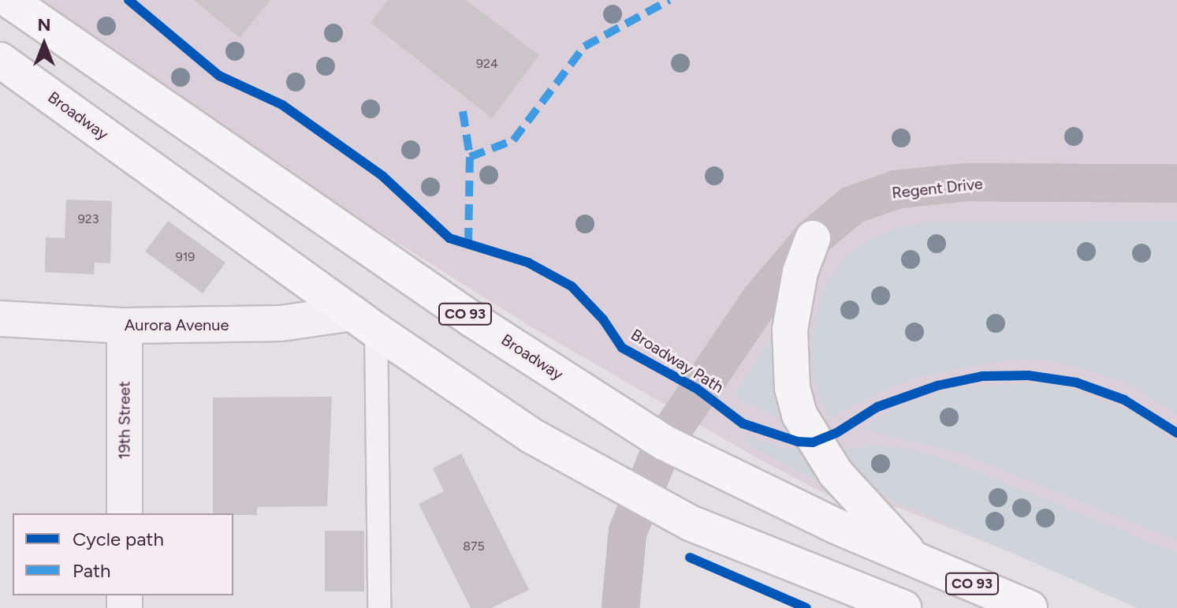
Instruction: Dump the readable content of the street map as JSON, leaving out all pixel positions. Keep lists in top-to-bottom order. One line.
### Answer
{"streets":{"main road":["Broadway","CO 93"],"street":["Regent Drive","Aurora Avenue","19th Street"],"cycle path":["Broadway Path"]},"crossings":[["Broadway","Regent Drive"],["Broadway","Aurora Avenue"],["Aurora Avenue","19th Street"]],"house_numbers":["924","923","919","875"],"legend":["Cycle path","Path"],"north":"top"}
